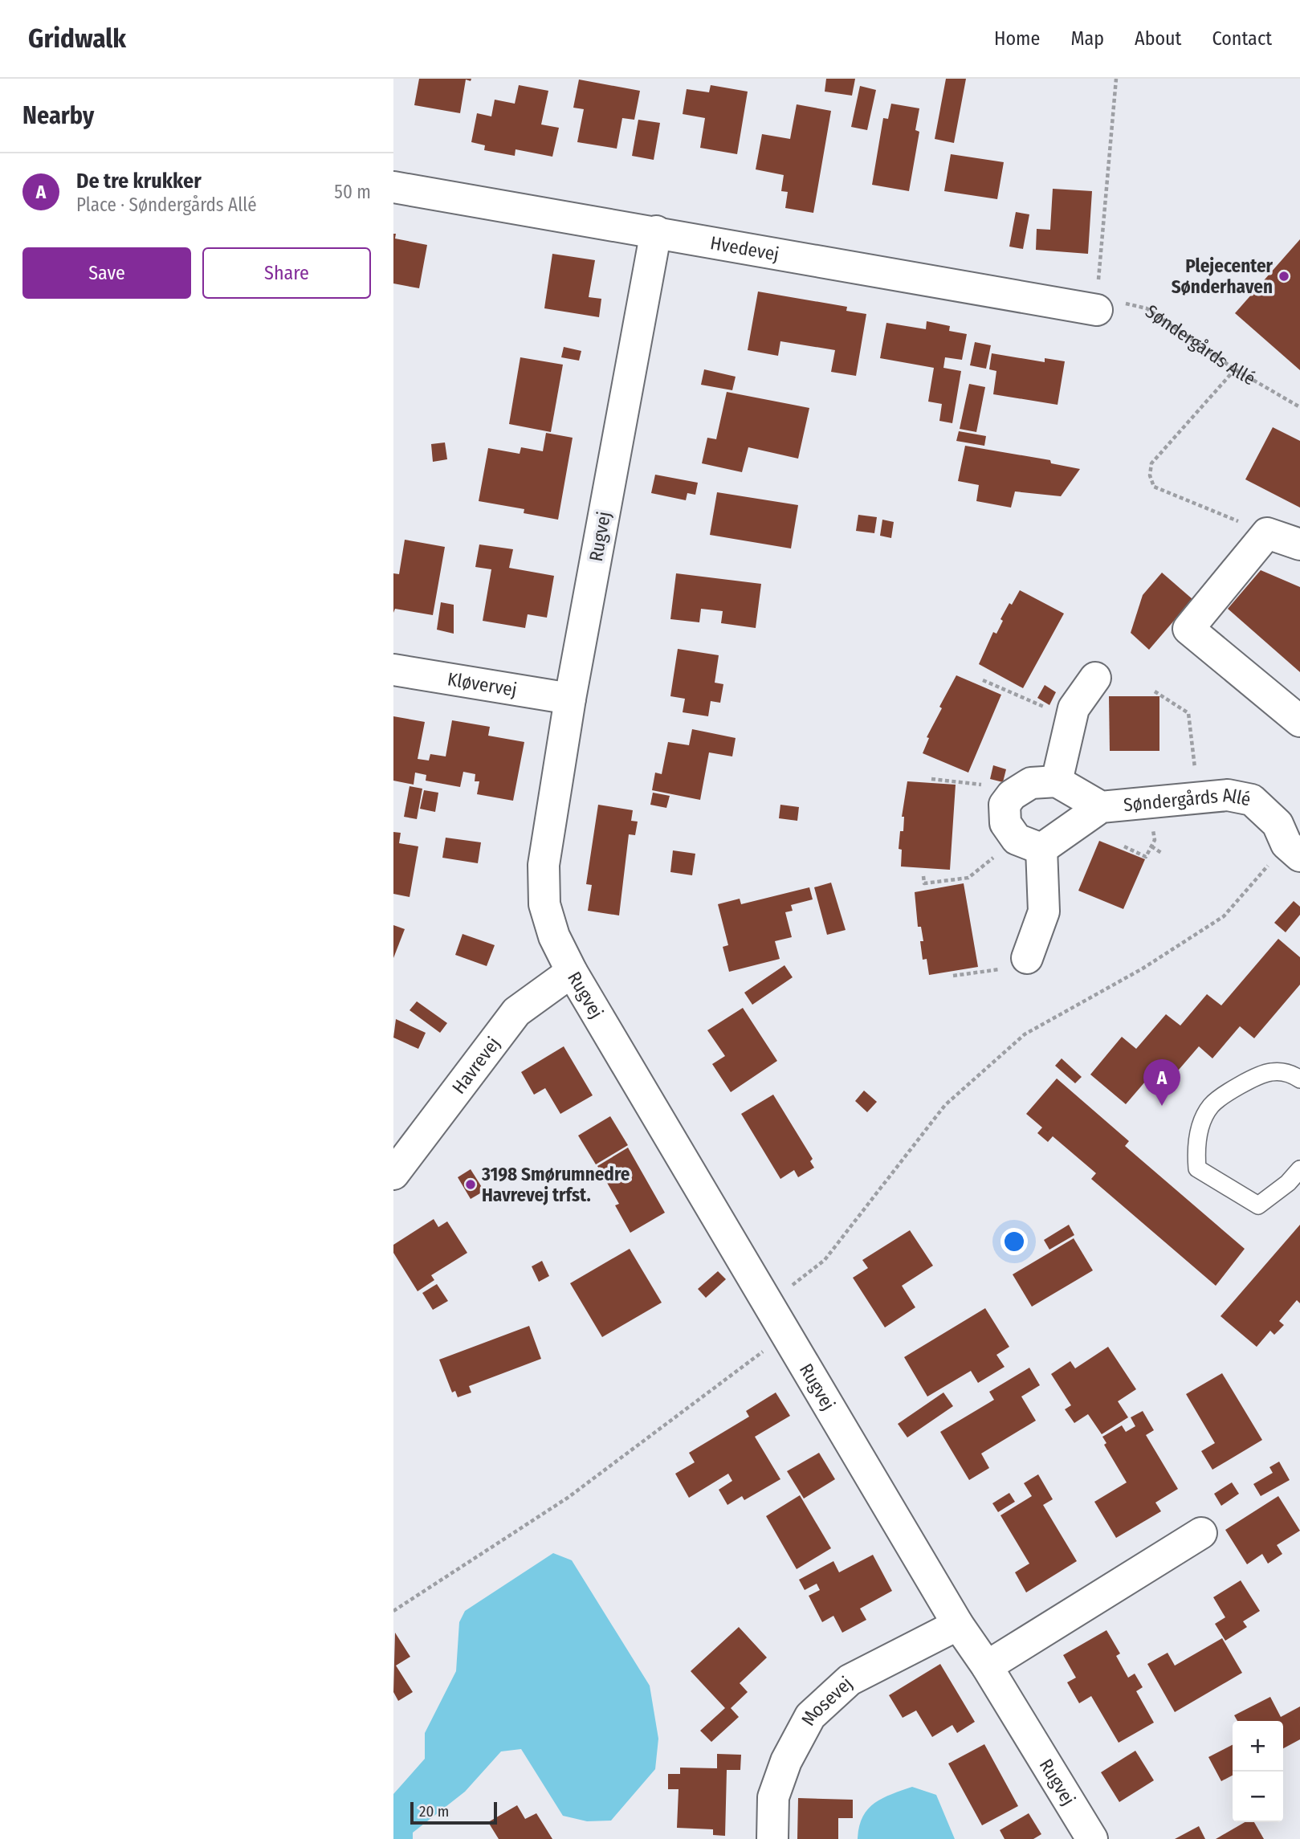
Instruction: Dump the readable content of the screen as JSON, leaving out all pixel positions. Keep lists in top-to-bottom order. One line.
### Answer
{"streets":{"street":["Hvedevej","Søndergårds Allé","Rugvej","Kløvervej","Havrevej","Mosevej"]},"crossings":[["Hvedevej","Søndergårds Allé"],["Hvedevej","Rugvej"],["Rugvej","Kløvervej"],["Rugvej","Havrevej"],["Rugvej","Mosevej"]],"places":["Plejecenter Sønderhaven","3198 Smørumnedre Havrevej trfst."],"scale_bar":"20 m","page":{"header":"Gridwalk","nav":["Home","Map","About","Contact"],"heading":"Nearby","list":[{"mark":"A","name":"De tre krukker","note":"Place · Søndergårds Allé","value":"50 m"}],"buttons":["Save","Share"],"pins":"A","map_buttons":["+","−"],"scale":"20 m"}}
